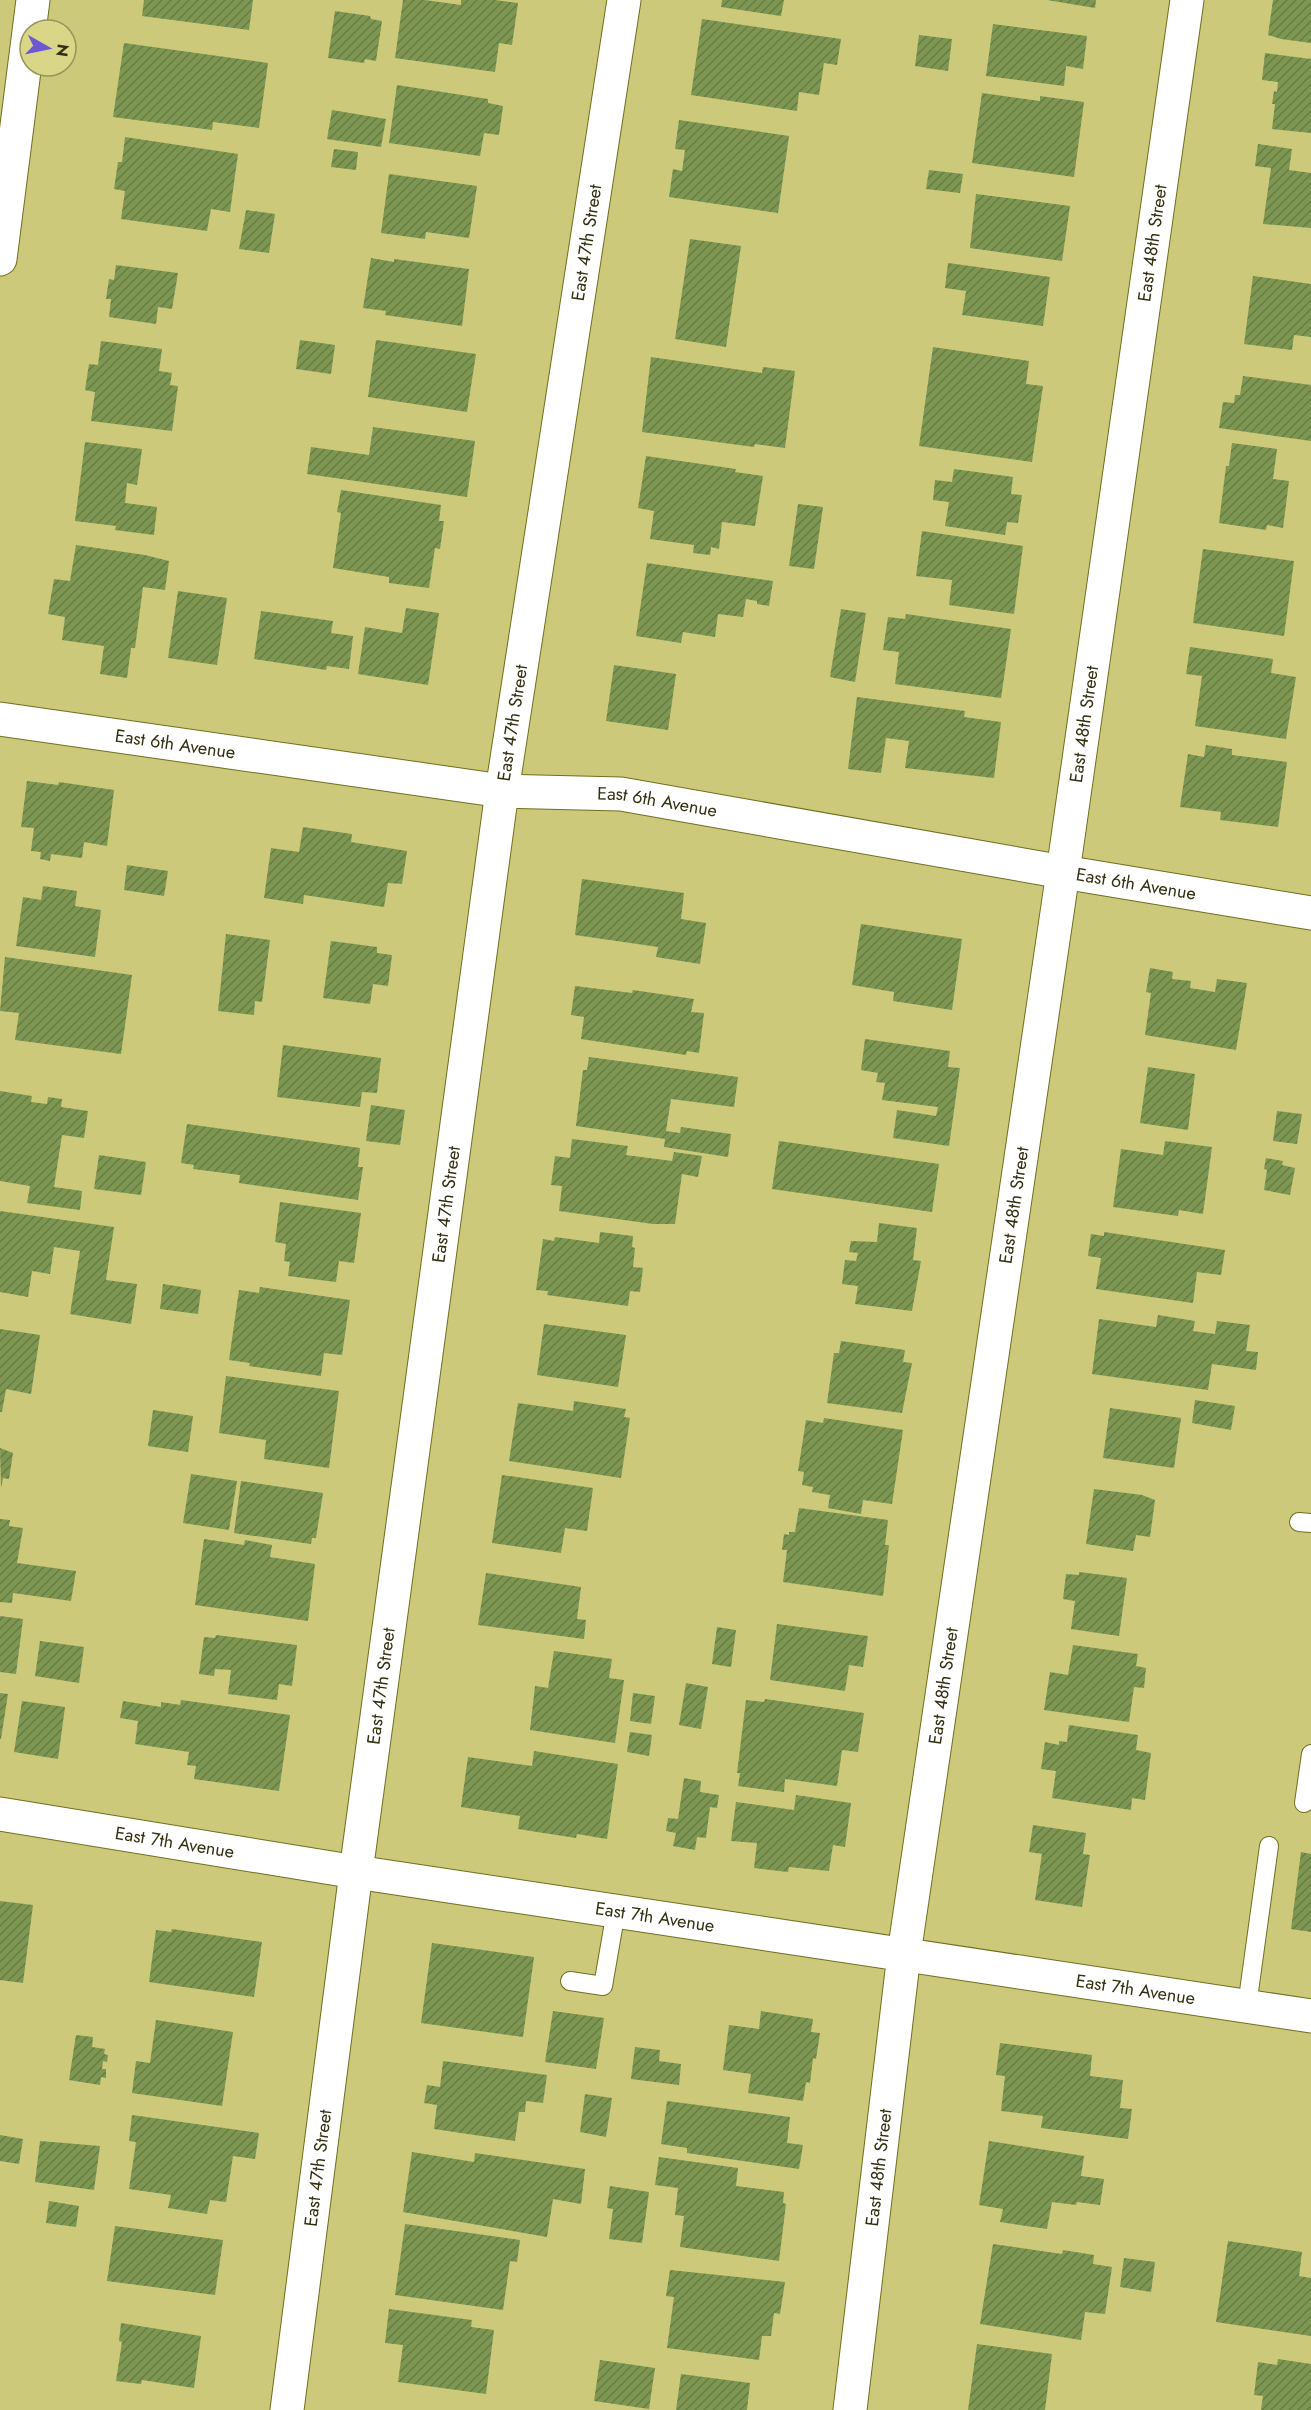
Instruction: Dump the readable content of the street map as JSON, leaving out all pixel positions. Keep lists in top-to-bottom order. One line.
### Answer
{"streets":{"street":["East 47th Street","East 48th Street","East 6th Avenue","East 7th Avenue"]},"crossings":[["East 47th Street","East 6th Avenue"],["East 47th Street","East 7th Avenue"],["East 48th Street","East 6th Avenue"],["East 48th Street","East 7th Avenue"]],"north":"right"}
